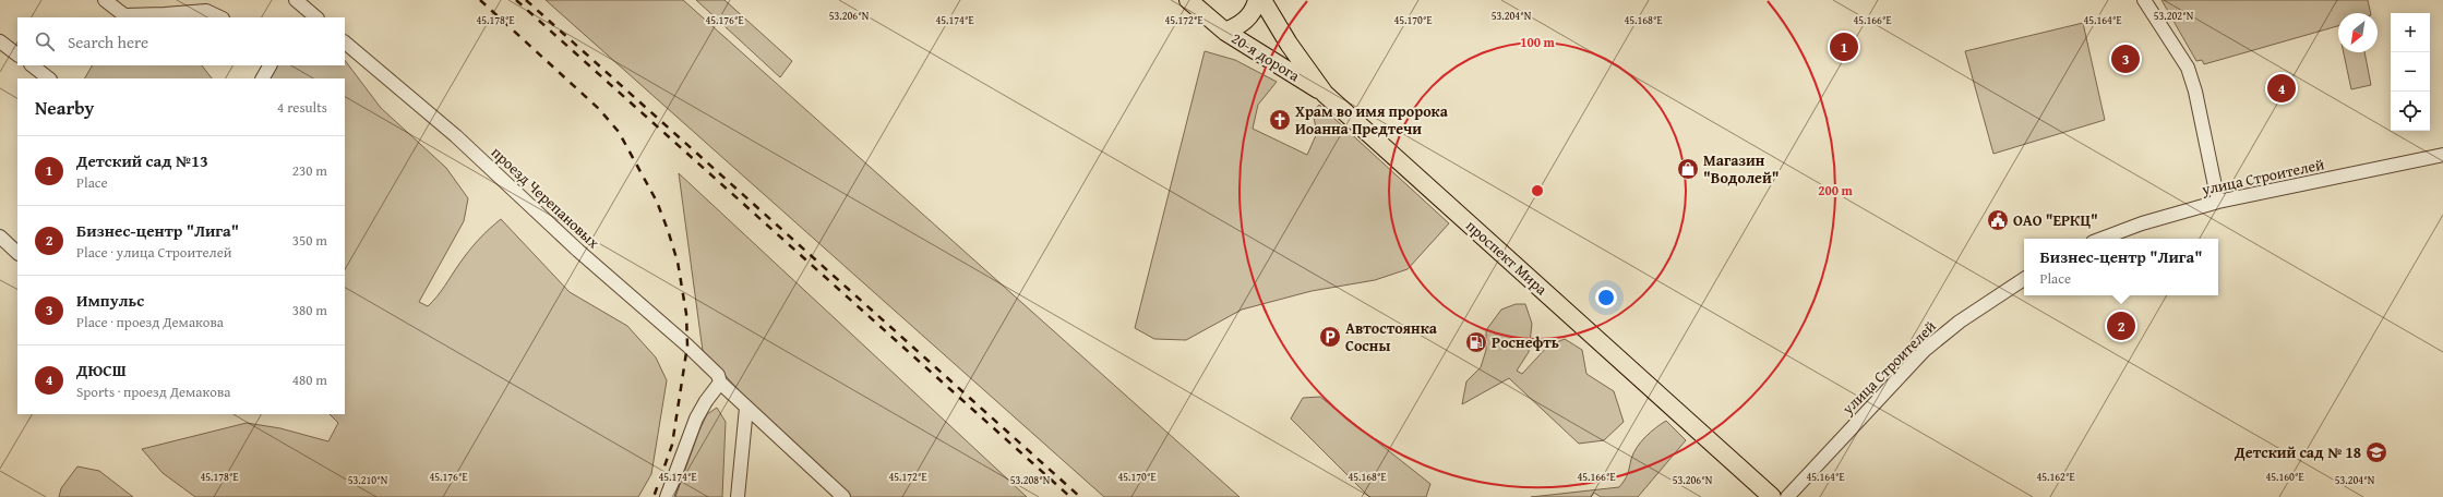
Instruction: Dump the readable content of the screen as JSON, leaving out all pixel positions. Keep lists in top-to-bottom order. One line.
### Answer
{"streets":{"main road":["20-я дорога","проспект Мира"],"street":["улица Строителей","проезд Черепановых"]},"crossings":[["20-я дорога","проспект Мира"]],"places":{"church":["Храм во имя пророка Иоанна Предтечи"],"shop":["Магазин \"Водолей\""],"public building":["ОАО \"ЕРКЦ\""],"parking":["Автостоянка Сосны"],"fuel station":["Роснефть"],"school or university":["Детский сад № 18"]},"north":"bottom left","page":{"map_buttons":["+","−"],"search":"Search here","pins":["1","3","4","2"],"heading":["Nearby","4 results"],"list":[{"mark":"1","name":"Детский сад №13","note":"Place","value":"230 m"},{"mark":"2","name":"Бизнес-центр \"Лига\"","note":"Place · улица Строителей","value":"350 m"},{"mark":"3","name":"Импульс","note":"Place · проезд Демакова","value":"380 m"},{"mark":"4","name":"ДЮСШ","note":"Sports · проезд Демакова","value":"480 m"}],"popup":["Бизнес-центр \"Лига\"","Place"]},"coordinates":["53.206°N","53.204°N","53.202°N","45.178°E","45.176°E","45.174°E","45.170°E","45.168°E","45.164°E","45.172°E","45.166°E","45.162°E","45.160°E","53.210°N","53.208°N"],"rings":["100 m","200 m"]}
